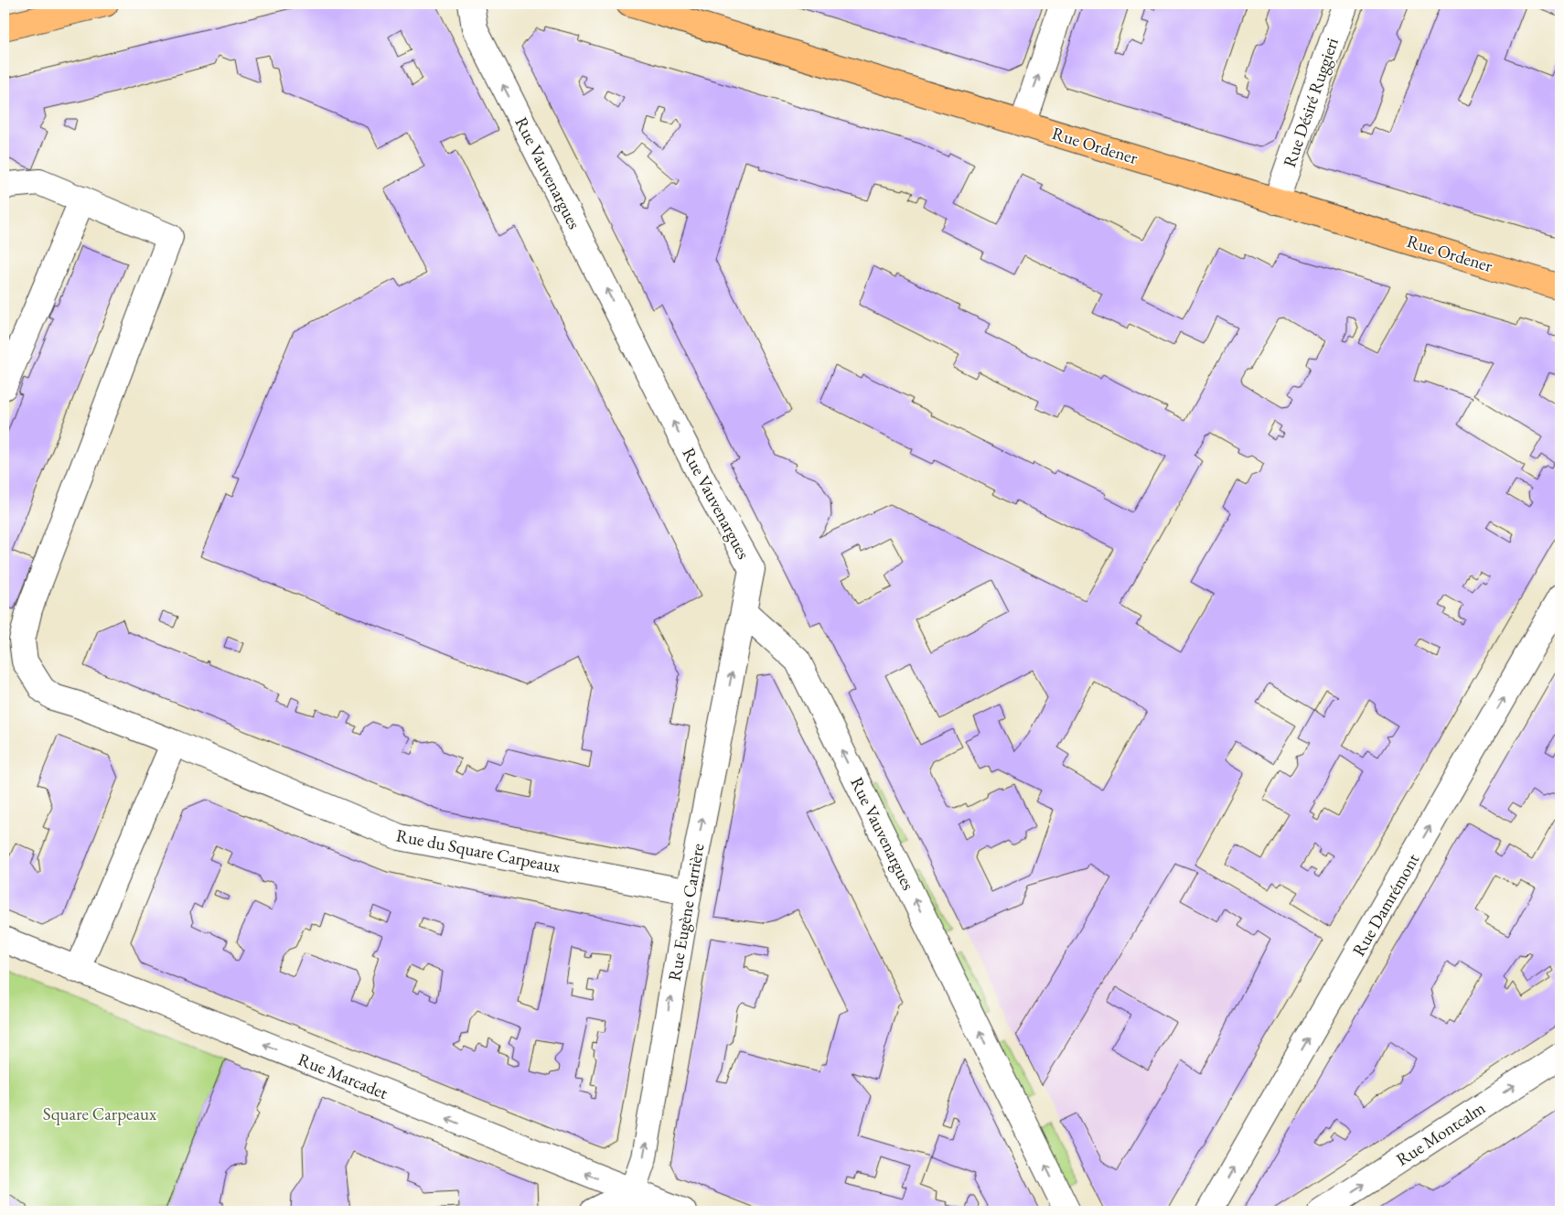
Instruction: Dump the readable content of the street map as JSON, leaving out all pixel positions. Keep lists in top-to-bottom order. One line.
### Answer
{"streets":{"main road":["Rue Ordener"],"street":["Rue Désiré Ruggieri","Rue Vauvenargues","Rue du Square Carpeaux","Rue Damrémont","Rue Eugène Carrière","Rue Marcadet","Rue Montcalm"]},"crossings":[["Rue Désiré Ruggieri","Rue Ordener"],["Rue Vauvenargues","Rue Eugène Carrière"],["Rue du Square Carpeaux","Rue Eugène Carrière"],["Rue Eugène Carrière","Rue Marcadet"]],"one_way":["Rue Vauvenargues","Rue Damrémont","Rue Eugène Carrière","Rue Marcadet","Rue Montcalm"],"parks":["Square Carpeaux"]}
